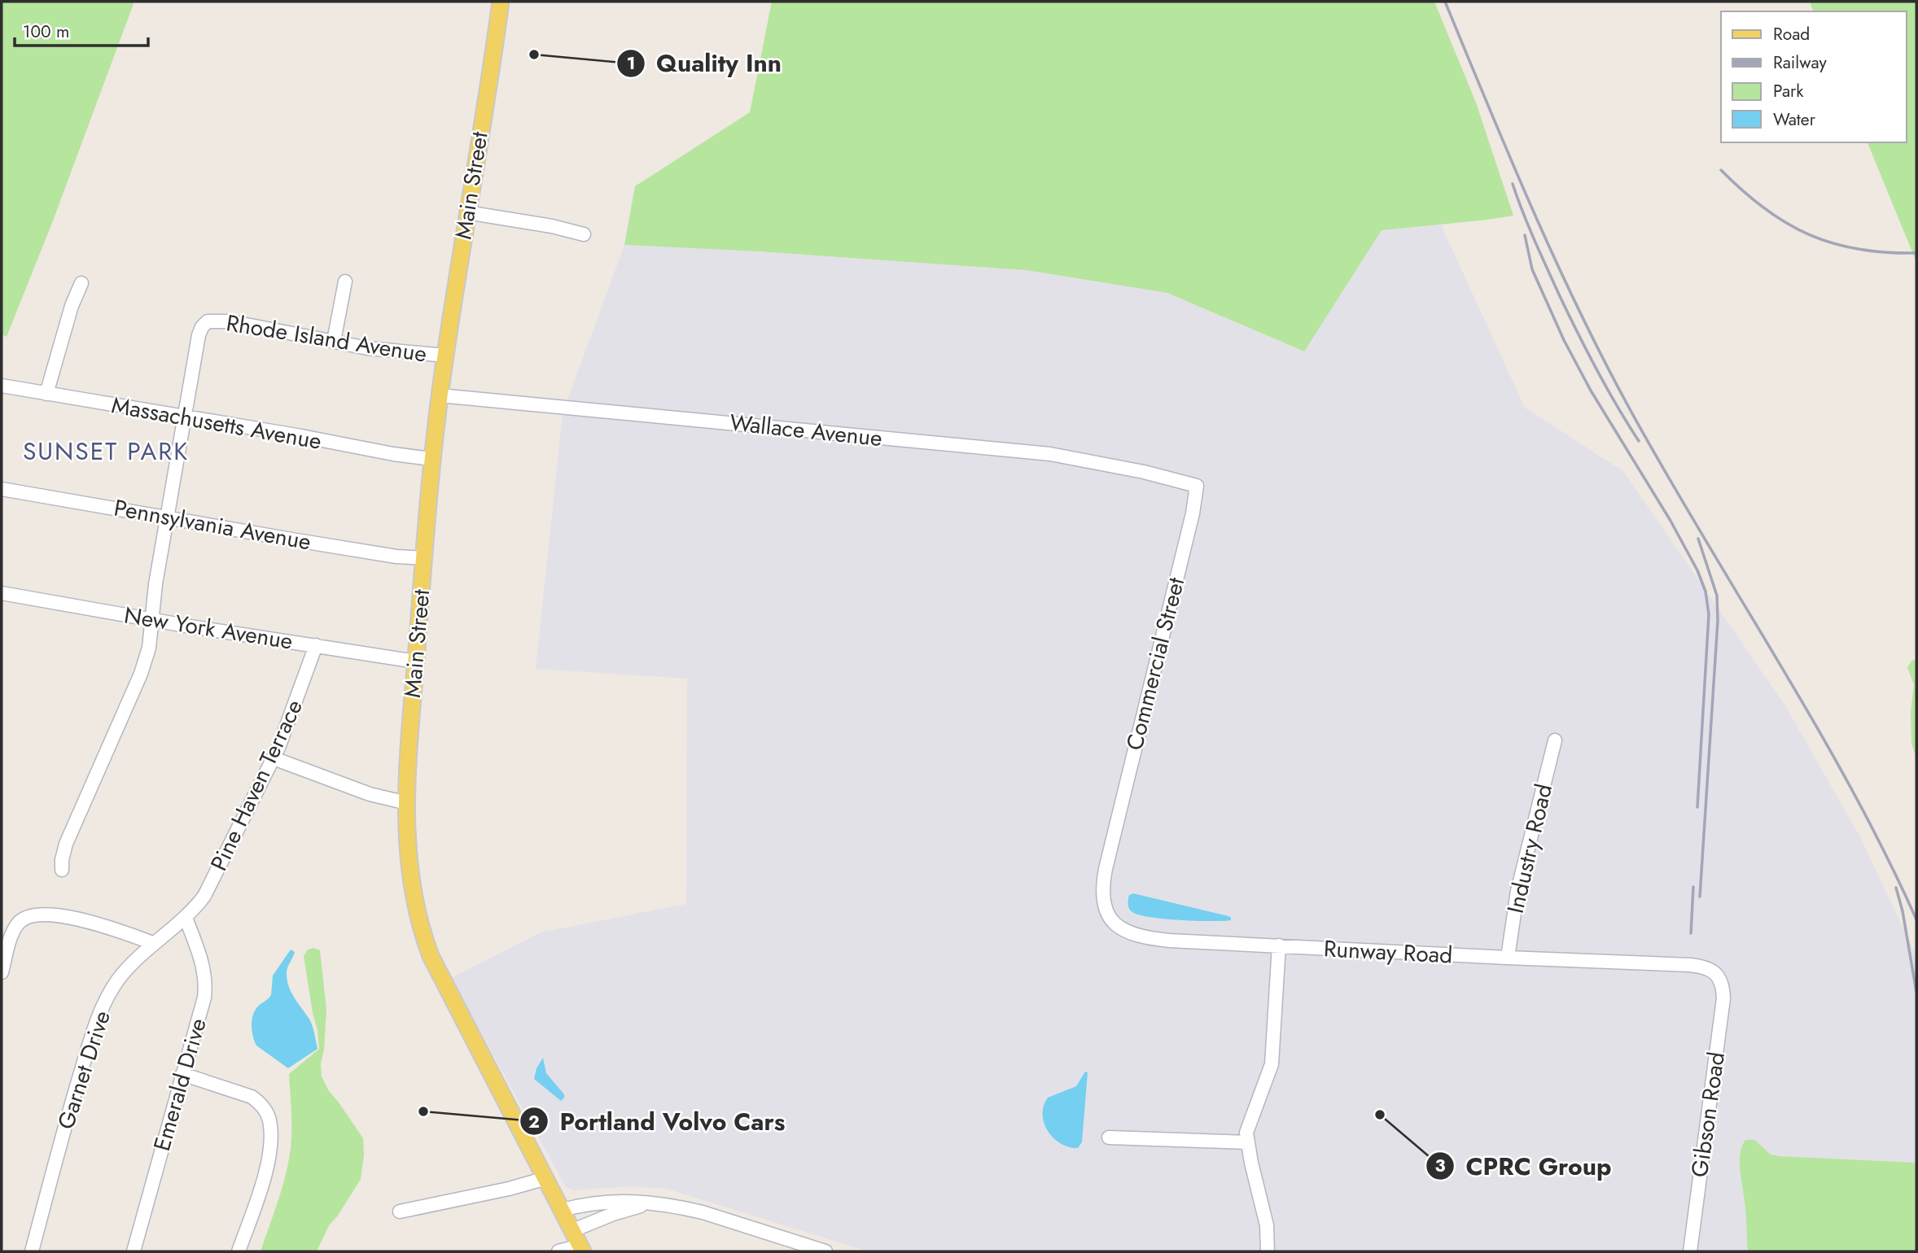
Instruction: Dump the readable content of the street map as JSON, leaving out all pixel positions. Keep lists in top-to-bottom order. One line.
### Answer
{"streets":{"main road":["Main Street"],"street":["Rhode Island Avenue","Massachusetts Avenue","Wallace Avenue","Pennsylvania Avenue","New York Avenue","Commercial Street","Pine Haven Terrace","Industry Road","Runway Road","Garnet Drive","Emerald Drive","Gibson Road"]},"crossings":[["Main Street","Rhode Island Avenue"],["Main Street","Massachusetts Avenue"],["Main Street","Wallace Avenue"],["Main Street","Pennsylvania Avenue"],["Main Street","New York Avenue"],["Rhode Island Avenue","Massachusetts Avenue"],["Wallace Avenue","Commercial Street"],["New York Avenue","Pine Haven Terrace"],["Commercial Street","Runway Road"],["Pine Haven Terrace","Garnet Drive"],["Pine Haven Terrace","Emerald Drive"],["Industry Road","Runway Road"],["Runway Road","Gibson Road"],["Garnet Drive","Emerald Drive"]],"districts":["SUNSET PARK"],"places":["Quality Inn","Portland Volvo Cars","CPRC Group"],"legend":["Road","Railway","Park","Water"],"scale_bar":"100 m"}
